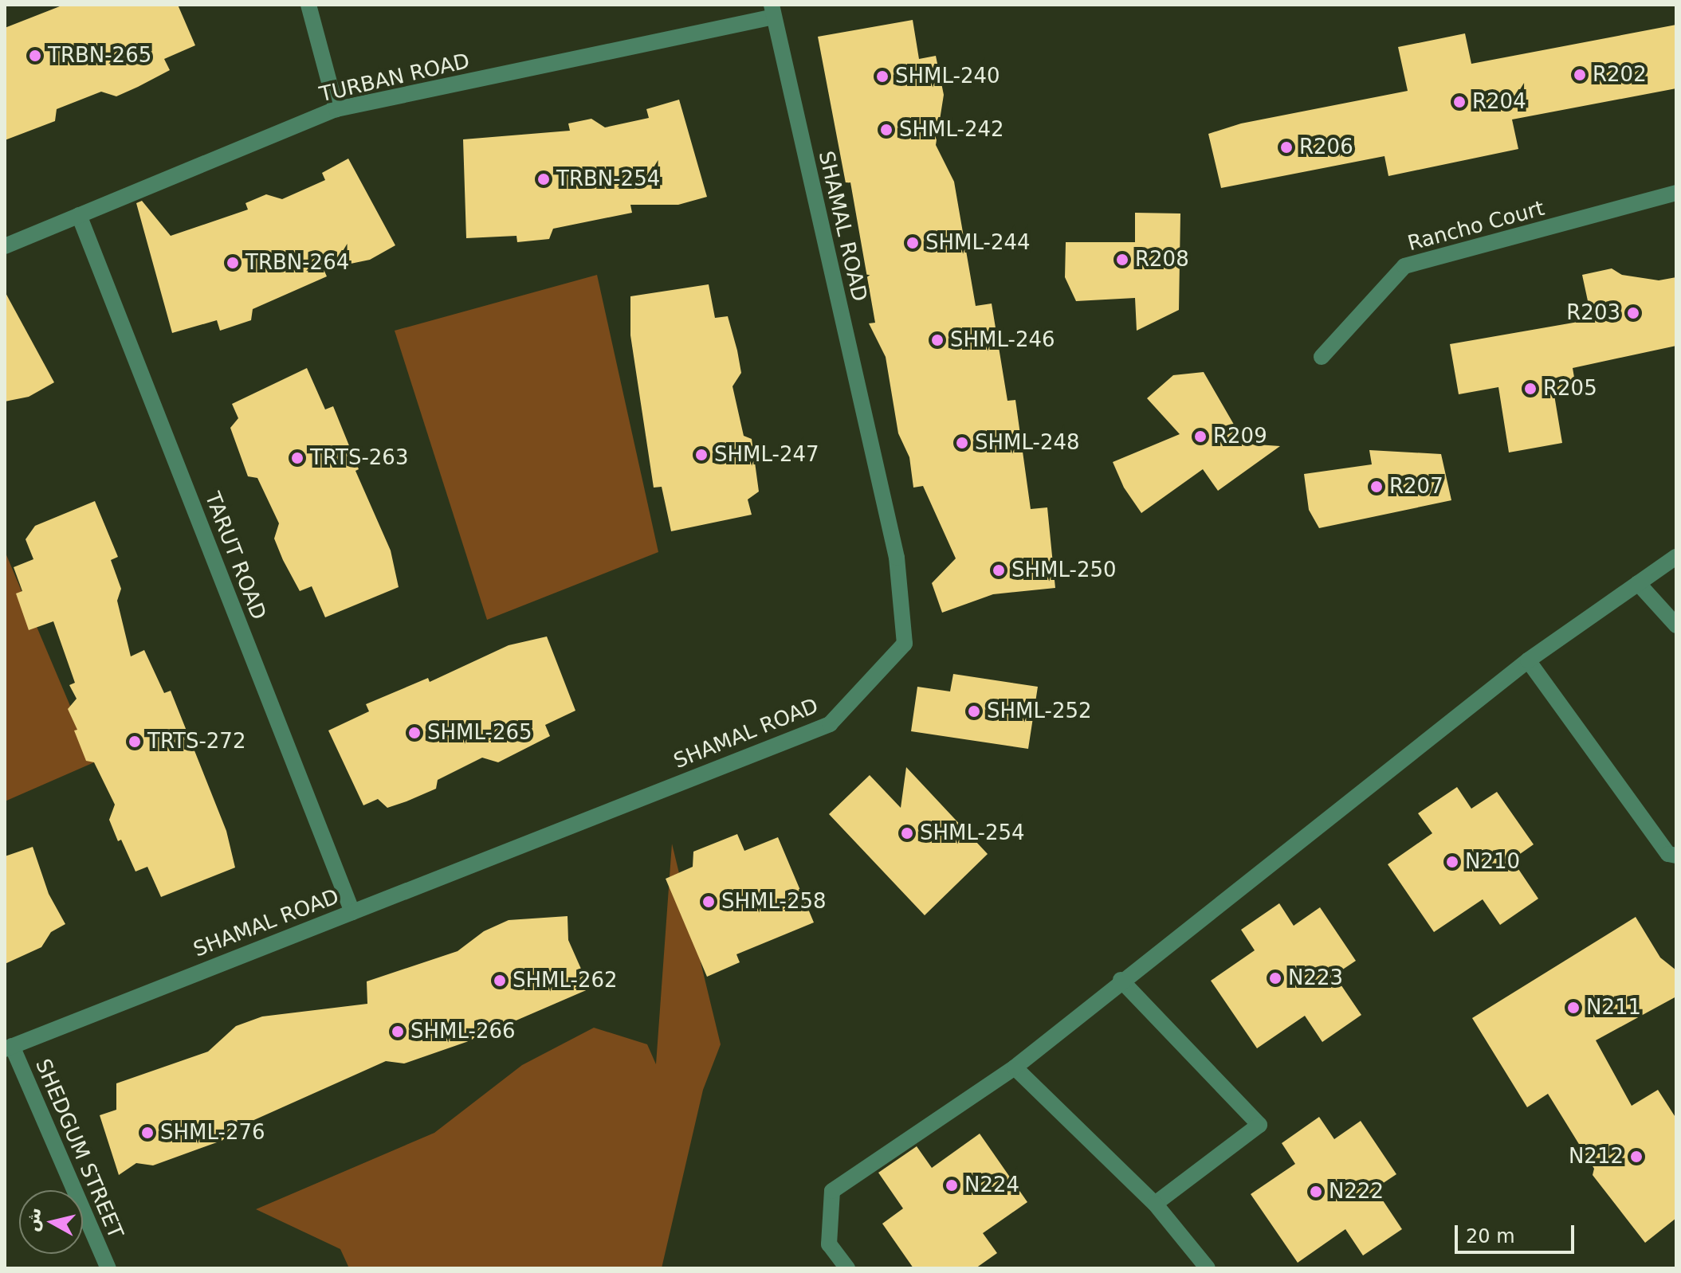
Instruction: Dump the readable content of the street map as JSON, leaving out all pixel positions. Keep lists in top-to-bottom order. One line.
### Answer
{"streets":{"street":["TURBAN ROAD","SHAMAL ROAD","Rancho Court","TARUT ROAD","SHEDGUM STREET"]},"crossings":[["TURBAN ROAD","SHAMAL ROAD"],["TURBAN ROAD","TARUT ROAD"],["SHAMAL ROAD","TARUT ROAD"],["SHAMAL ROAD","SHEDGUM STREET"]],"places":["TRBN-265","R202","SHML-240","R204","SHML-242","R206","TRBN-254","SHML-244","R208","TRBN-264","R203","SHML-246","R205","R209","SHML-248","SHML-247","TRTS-263","R207","SHML-250","SHML-252","SHML-265","TRTS-272","SHML-254","N210","SHML-258","N223","SHML-262","N211","SHML-266","SHML-276","N212","N224","N222"],"scale_bar":"20 m","north":"left"}
